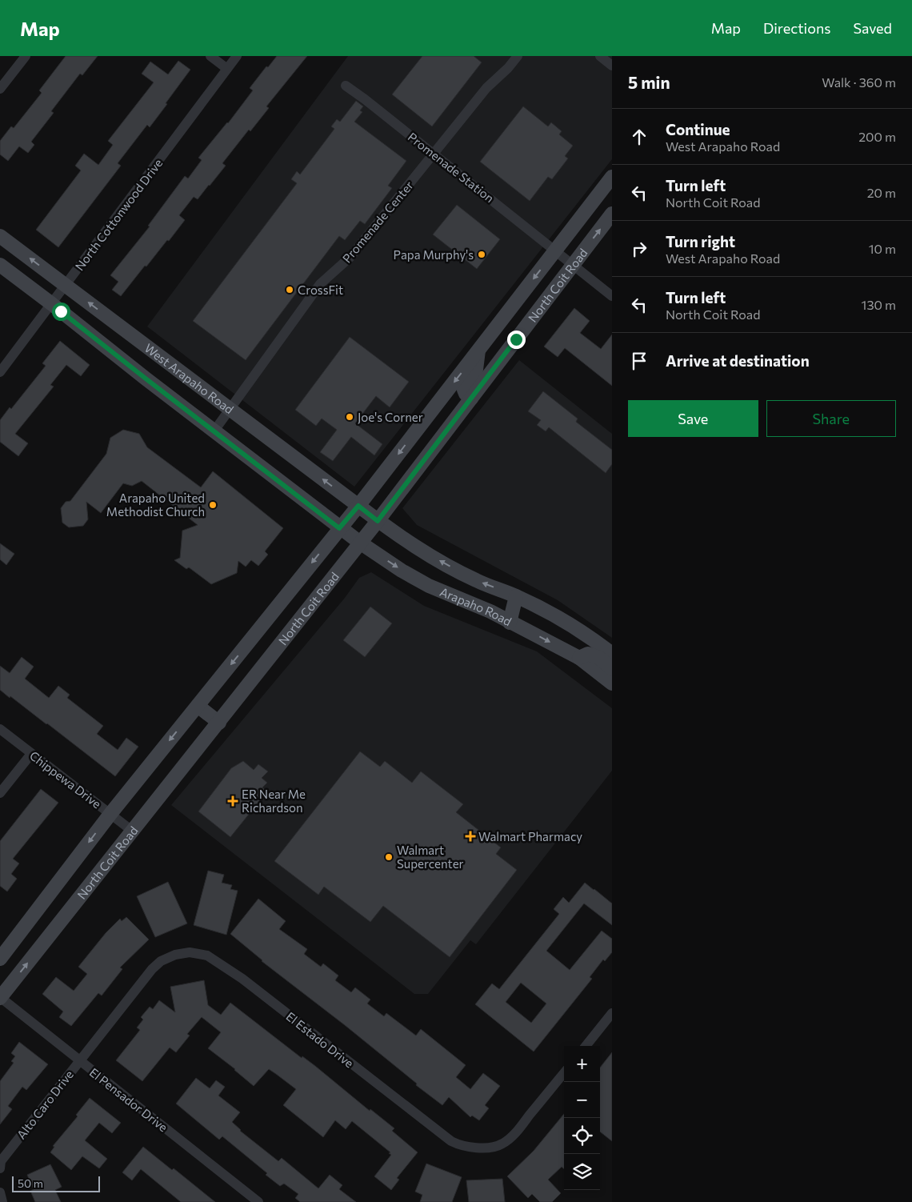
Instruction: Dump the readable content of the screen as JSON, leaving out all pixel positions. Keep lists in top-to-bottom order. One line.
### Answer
{"streets":{"main road":["North Coit Road","West Arapaho Road","Arapaho Road"],"street":["Promenade Station","North Cottonwood Drive","Promenade Center","Chippewa Drive","El Estado Drive","El Pensador Drive","Alto Caro Drive"]},"crossings":[["Promenade Station","Promenade Center"],["Promenade Station","North Coit Road"],["North Cottonwood Drive","West Arapaho Road"],["Promenade Center","West Arapaho Road"],["North Coit Road","West Arapaho Road"],["North Coit Road","Arapaho Road"],["North Coit Road","Chippewa Drive"],["North Coit Road","El Pensador Drive"],["West Arapaho Road","Arapaho Road"],["El Estado Drive","El Pensador Drive"],["El Estado Drive","Alto Caro Drive"],["El Pensador Drive","Alto Caro Drive"]],"places":{"other":["Papa Murphy's","CrossFit","Joe's Corner","Arapaho United Methodist Church","Walmart Supercenter"],"health":["ER Near Me Richardson","Walmart Pharmacy"]},"scale_bar":"50 m","page":{"header":"Map","nav":["Map","Directions","Saved"],"heading":["5 min","Walk · 360 m"],"list":[["Continue","West Arapaho Road","200 m"],["Turn left","North Coit Road","20 m"],["Turn right","West Arapaho Road","10 m"],["Turn left","North Coit Road","130 m"],"Arrive at destination"],"buttons":["Save","Share"],"map_buttons":["+","−"],"scale":"50 m"}}
